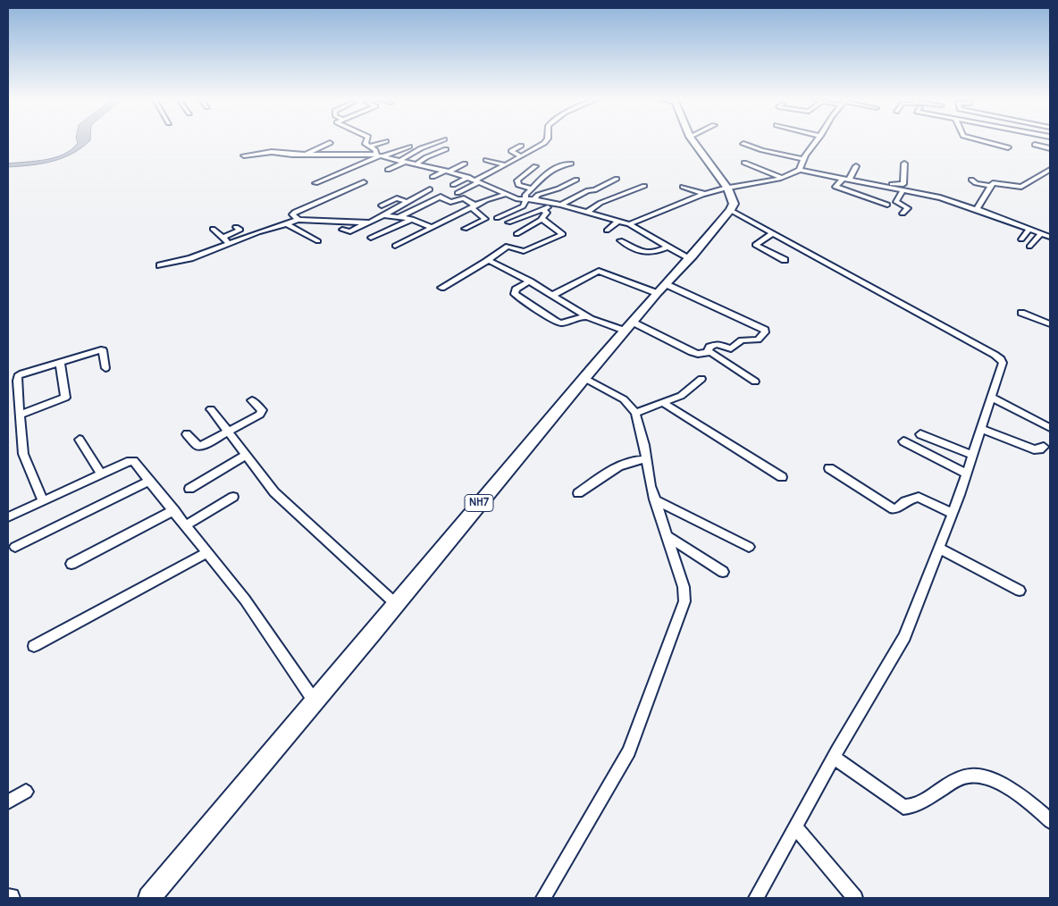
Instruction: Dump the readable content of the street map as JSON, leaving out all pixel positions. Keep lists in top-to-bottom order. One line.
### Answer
{"streets":{"highway":["NH7"]}}
